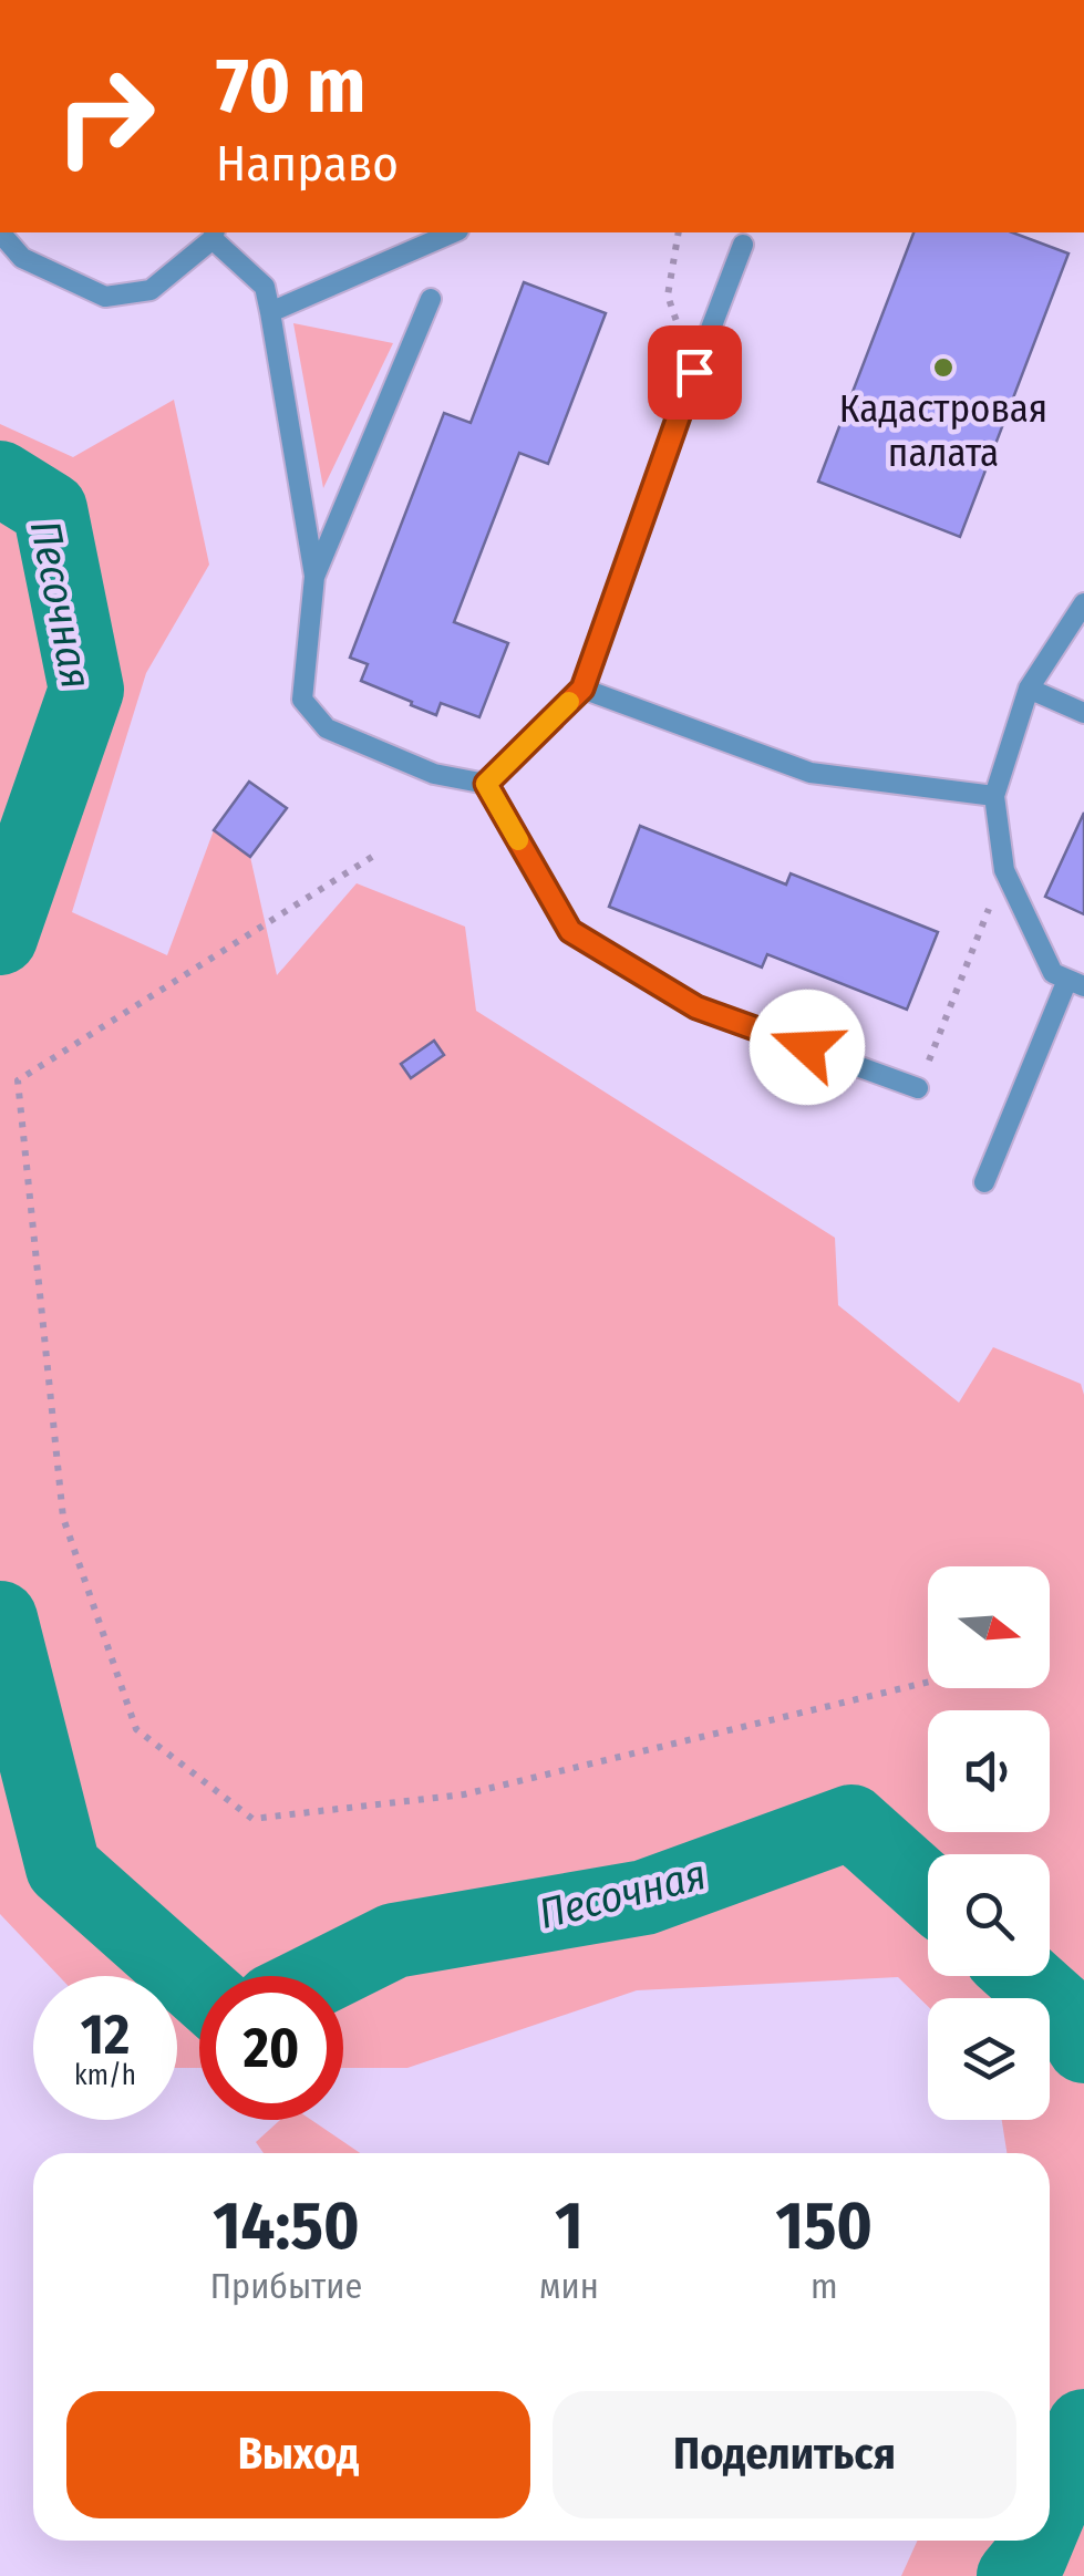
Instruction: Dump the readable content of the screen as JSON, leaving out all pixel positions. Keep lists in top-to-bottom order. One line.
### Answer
{"water":["Песочная"],"places":["Кадастровая палата"],"north":"right","page":{"turn":["70 m","Направо"],"speed":"12 km/h","limit":"20","eta":["14:50","Прибытие","1","мин","150","m"],"buttons":["Выход","Поделиться"]}}
